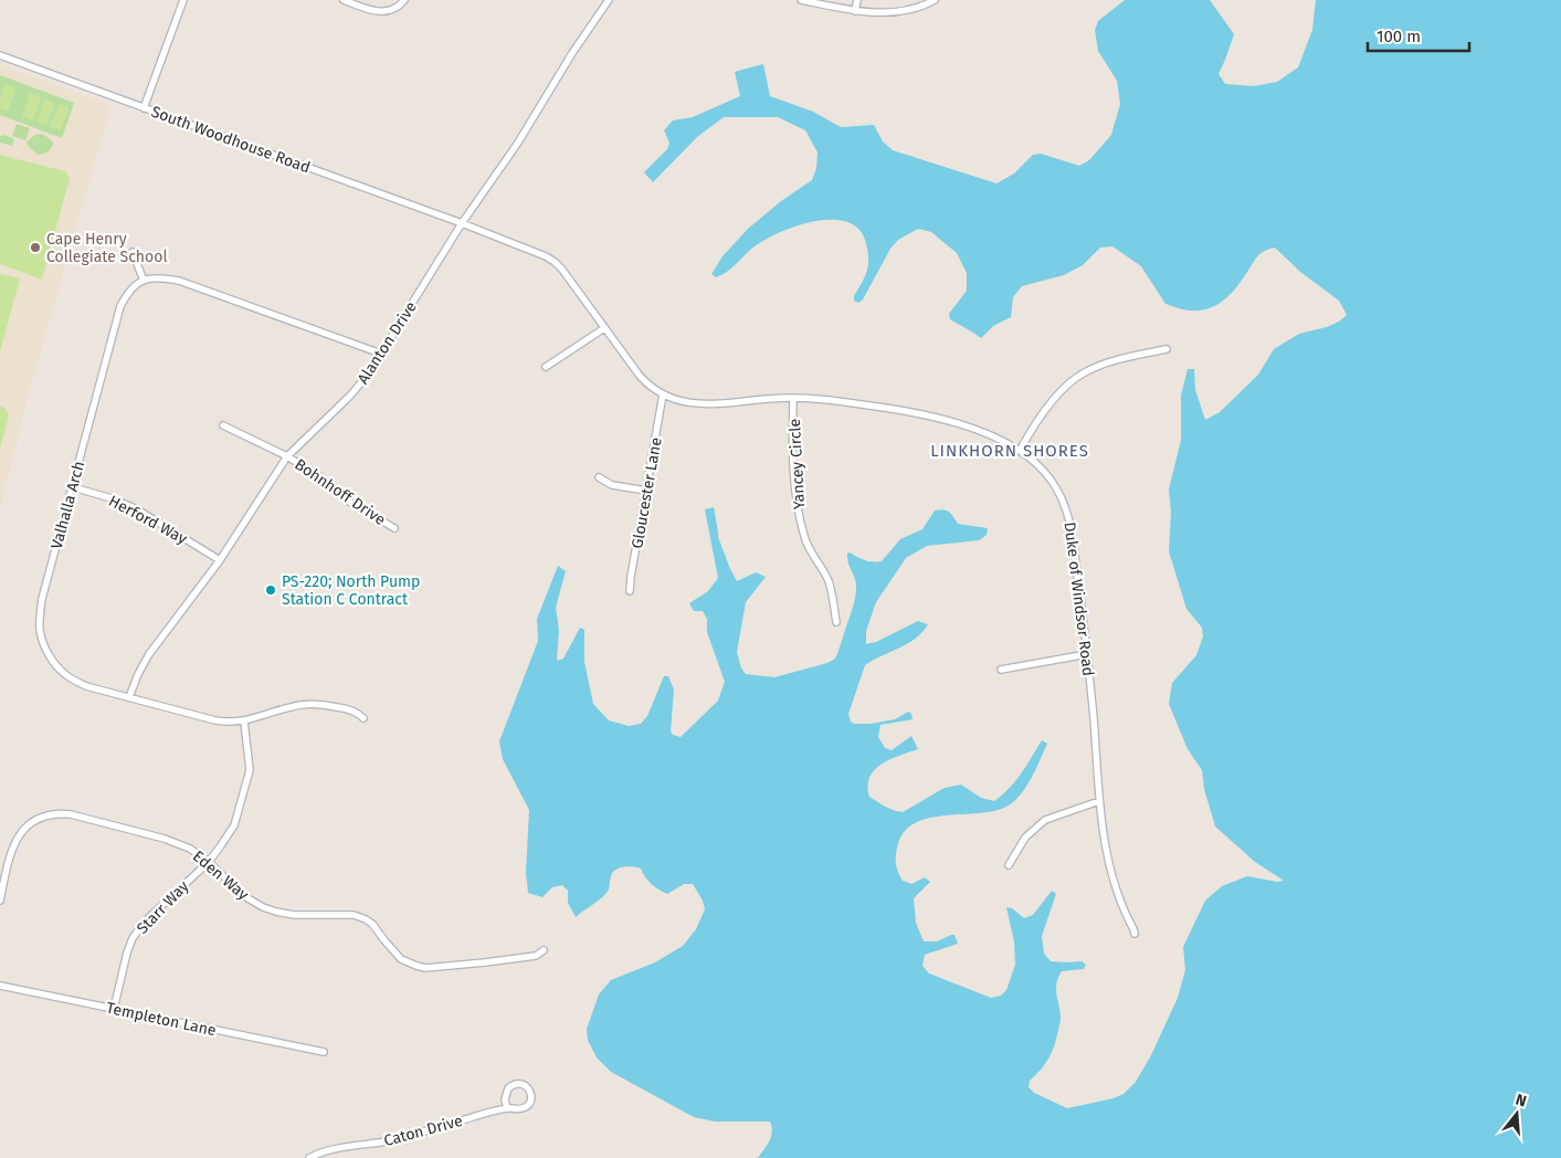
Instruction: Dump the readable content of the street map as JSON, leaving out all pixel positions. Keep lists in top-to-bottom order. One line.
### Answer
{"streets":{"street":["South Woodhouse Road","Alanton Drive","Yancey Circle","Bohnhoff Drive","Gloucester Lane","Valhalla Arch","Herford Way","Duke of Windsor Road","Eden Way","Starr Way","Templeton Lane","Caton Drive"]},"crossings":[["South Woodhouse Road","Alanton Drive"],["South Woodhouse Road","Duke of Windsor Road"],["Alanton Drive","Bohnhoff Drive"],["Alanton Drive","Valhalla Arch"],["Alanton Drive","Herford Way"],["Alanton Drive","Duke of Windsor Road"],["Yancey Circle","Duke of Windsor Road"],["Gloucester Lane","Duke of Windsor Road"],["Valhalla Arch","Herford Way"],["Valhalla Arch","Starr Way"],["Eden Way","Starr Way"],["Starr Way","Templeton Lane"]],"districts":["LINKHORN SHORES"],"places":["Cape Henry Collegiate School","PS-220; North Pump Station C Contract"],"scale_bar":"100 m","north":"top"}
